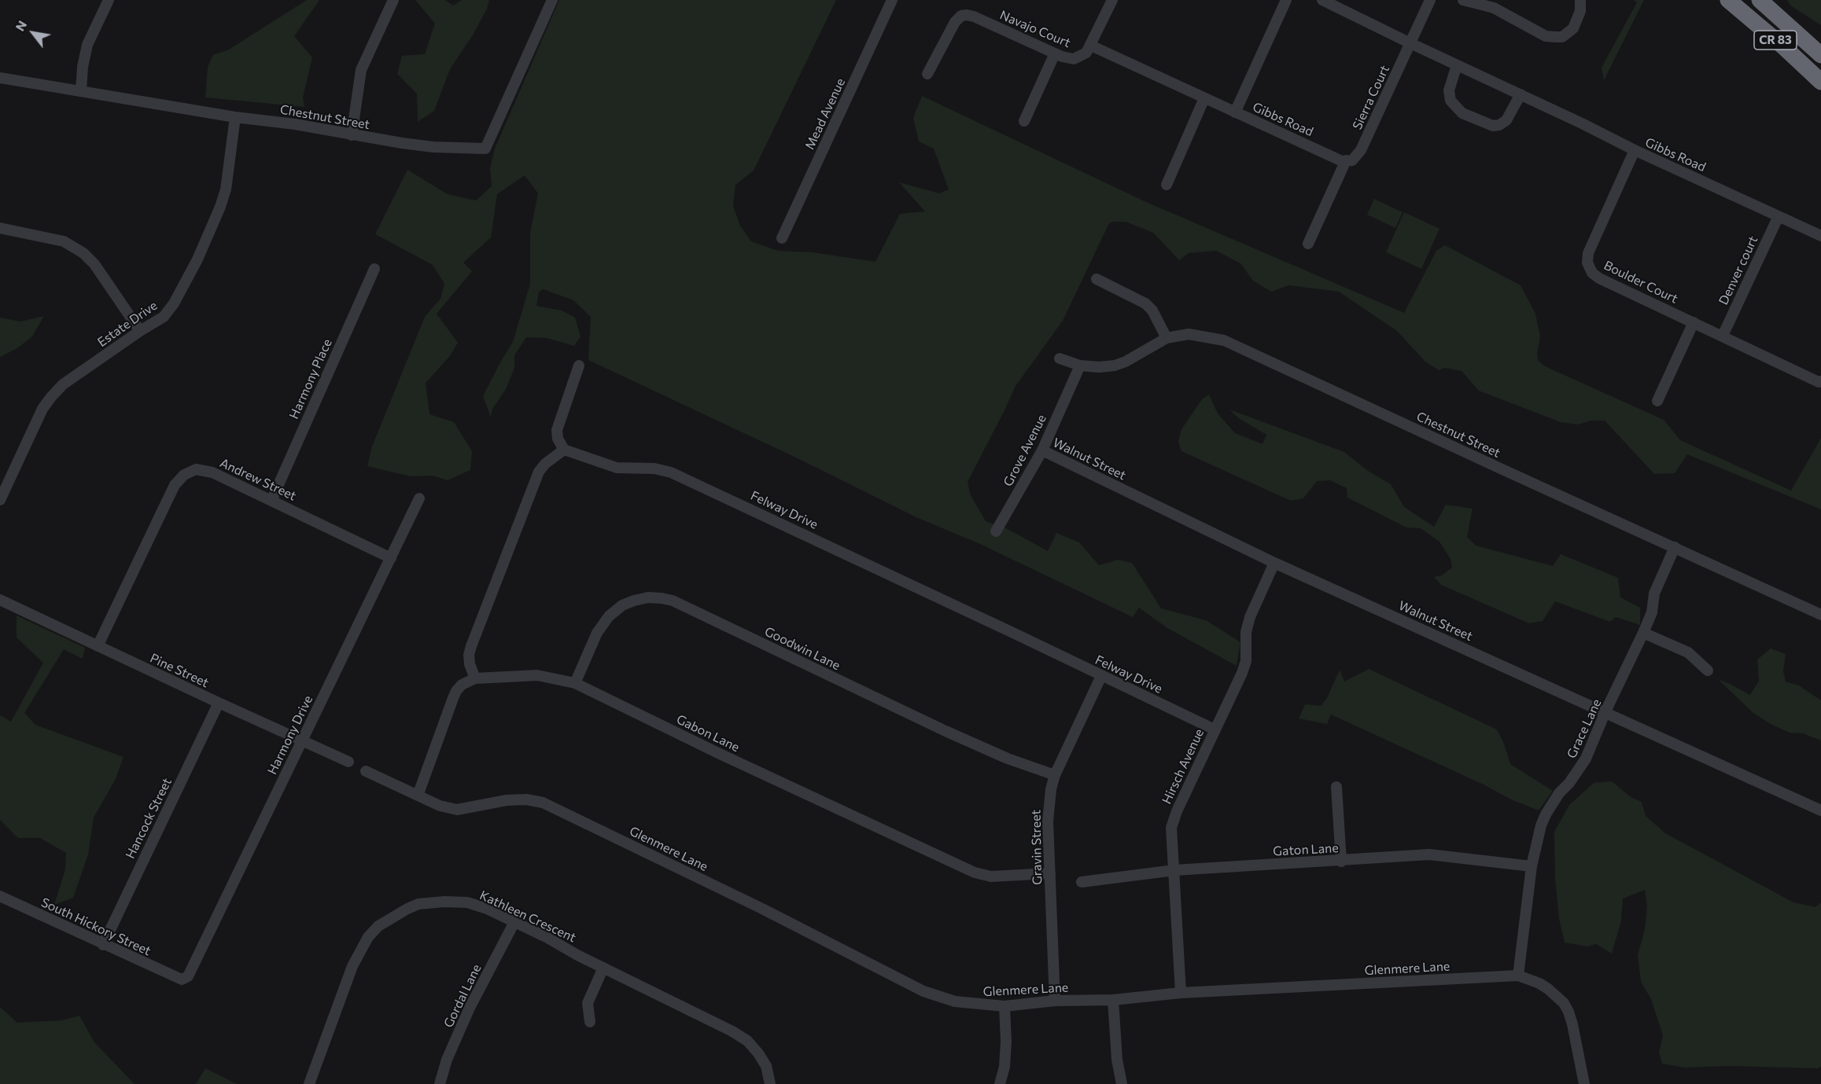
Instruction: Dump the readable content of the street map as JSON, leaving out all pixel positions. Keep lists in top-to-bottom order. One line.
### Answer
{"streets":{"highway":["CR 83"],"street":["Navajo Court","Sierra Court","Mead Avenue","Chestnut Street","Gibbs Road","Denver court","Boulder Court","Estate Drive","Harmony Place","Grove Avenue","Walnut Street","Andrew Street","Felway Drive","Goodwin Lane","Pine Street","Grace Lane","Gabon Lane","Harmony Drive","Hirsch Avenue","Hancock Street","Gravin Street","Glenmere Lane","Gaton Lane","Kathleen Crescent","South Hickory Street","Gordal Lane"]},"crossings":[["Navajo Court","Gibbs Road"],["Sierra Court","Gibbs Road"],["Chestnut Street","Estate Drive"],["Chestnut Street","Grove Avenue"],["Chestnut Street","Grace Lane"],["Gibbs Road","Denver court"],["Gibbs Road","Boulder Court"],["Denver court","Boulder Court"],["Harmony Place","Andrew Street"],["Grove Avenue","Walnut Street"],["Walnut Street","Grace Lane"],["Walnut Street","Hirsch Avenue"],["Andrew Street","Pine Street"],["Andrew Street","Harmony Drive"],["Felway Drive","Hirsch Avenue"],["Felway Drive","Gravin Street"],["Goodwin Lane","Gabon Lane"],["Goodwin Lane","Gravin Street"],["Pine Street","Harmony Drive"],["Pine Street","Hancock Street"],["Grace Lane","Glenmere Lane"],["Grace Lane","Gaton Lane"],["Gabon Lane","Gravin Street"],["Harmony Drive","South Hickory Street"],["Hirsch Avenue","Glenmere Lane"],["Hirsch Avenue","Gaton Lane"],["Hancock Street","South Hickory Street"],["Gravin Street","Glenmere Lane"],["Kathleen Crescent","Gordal Lane"]],"north":"top left"}
